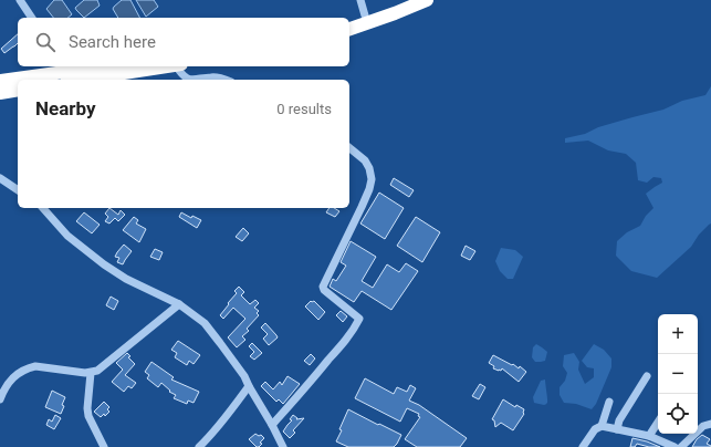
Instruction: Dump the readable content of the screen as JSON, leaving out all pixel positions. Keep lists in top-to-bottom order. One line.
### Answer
{"page":{"search":"Search here","heading":["Nearby","0 results"],"map_buttons":["+","−"]}}
